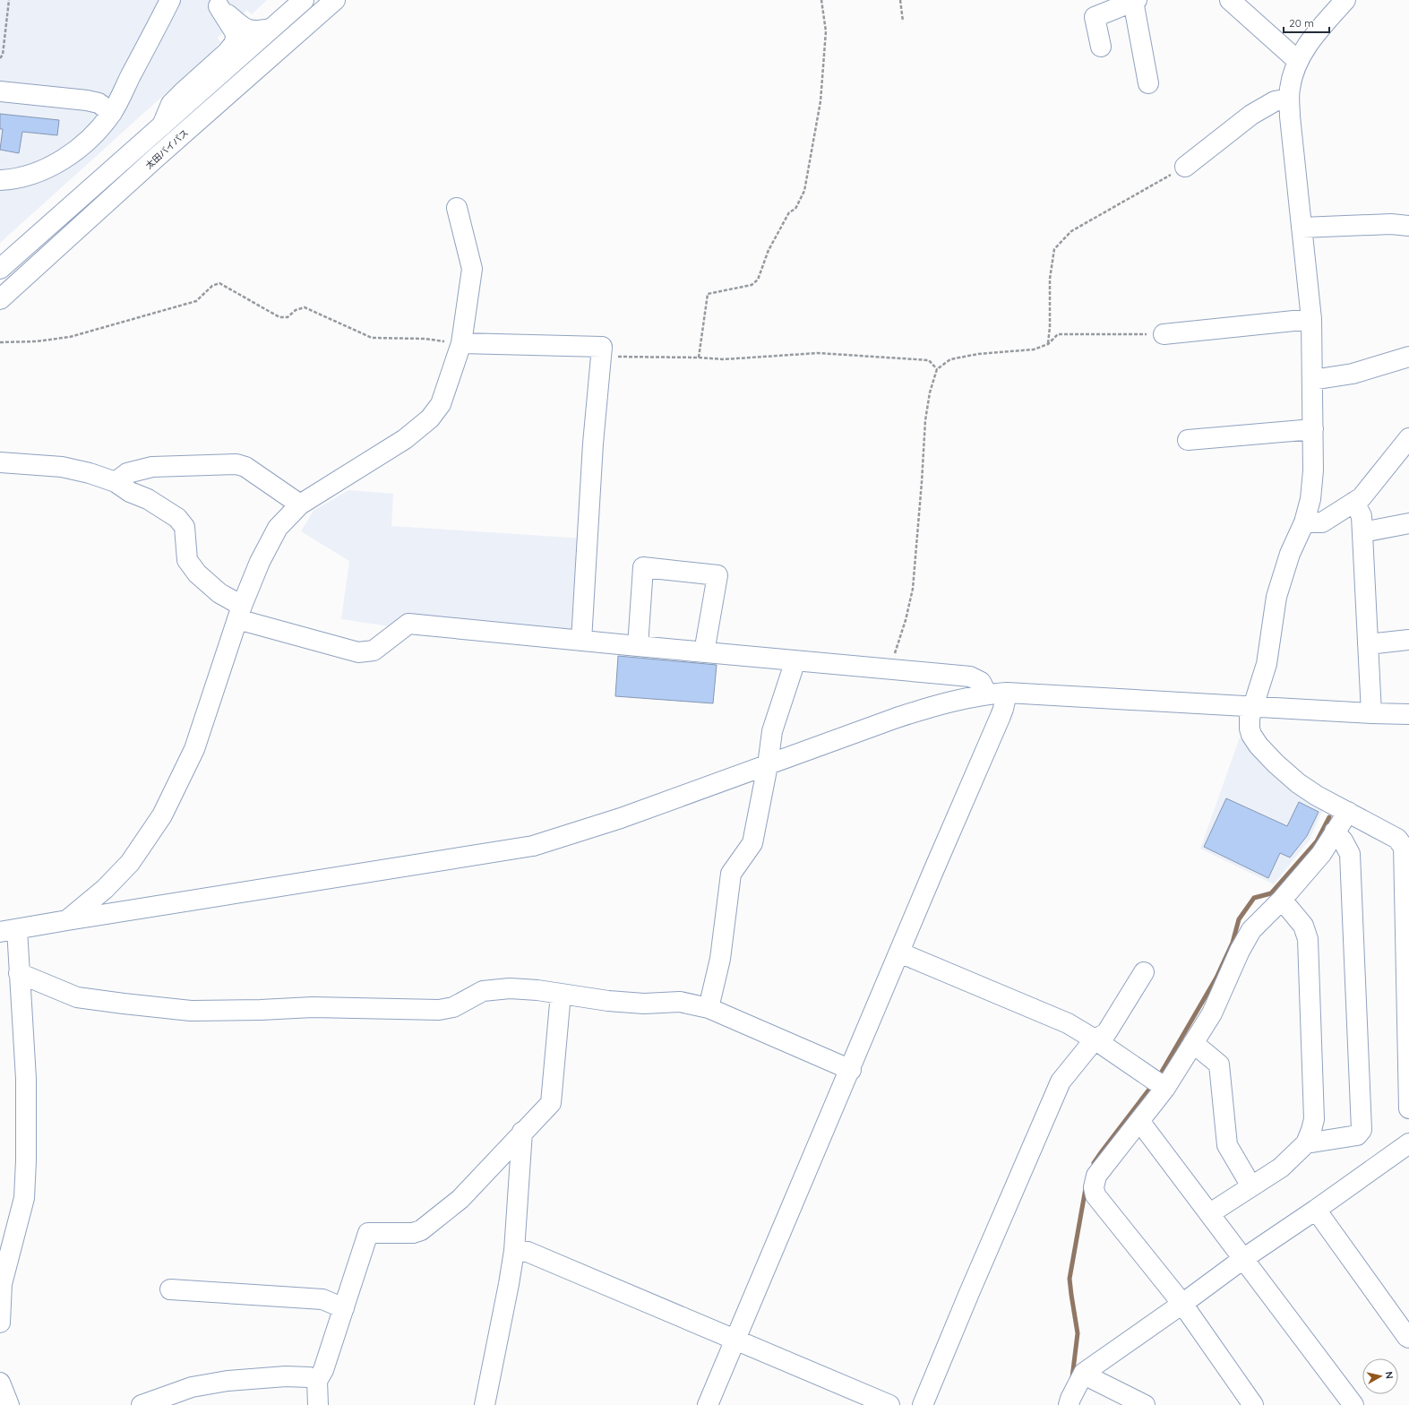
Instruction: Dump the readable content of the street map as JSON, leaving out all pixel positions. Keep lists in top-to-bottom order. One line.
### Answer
{"streets":{"main road":["太田バイパス"]},"scale_bar":"20 m","north":"right"}
